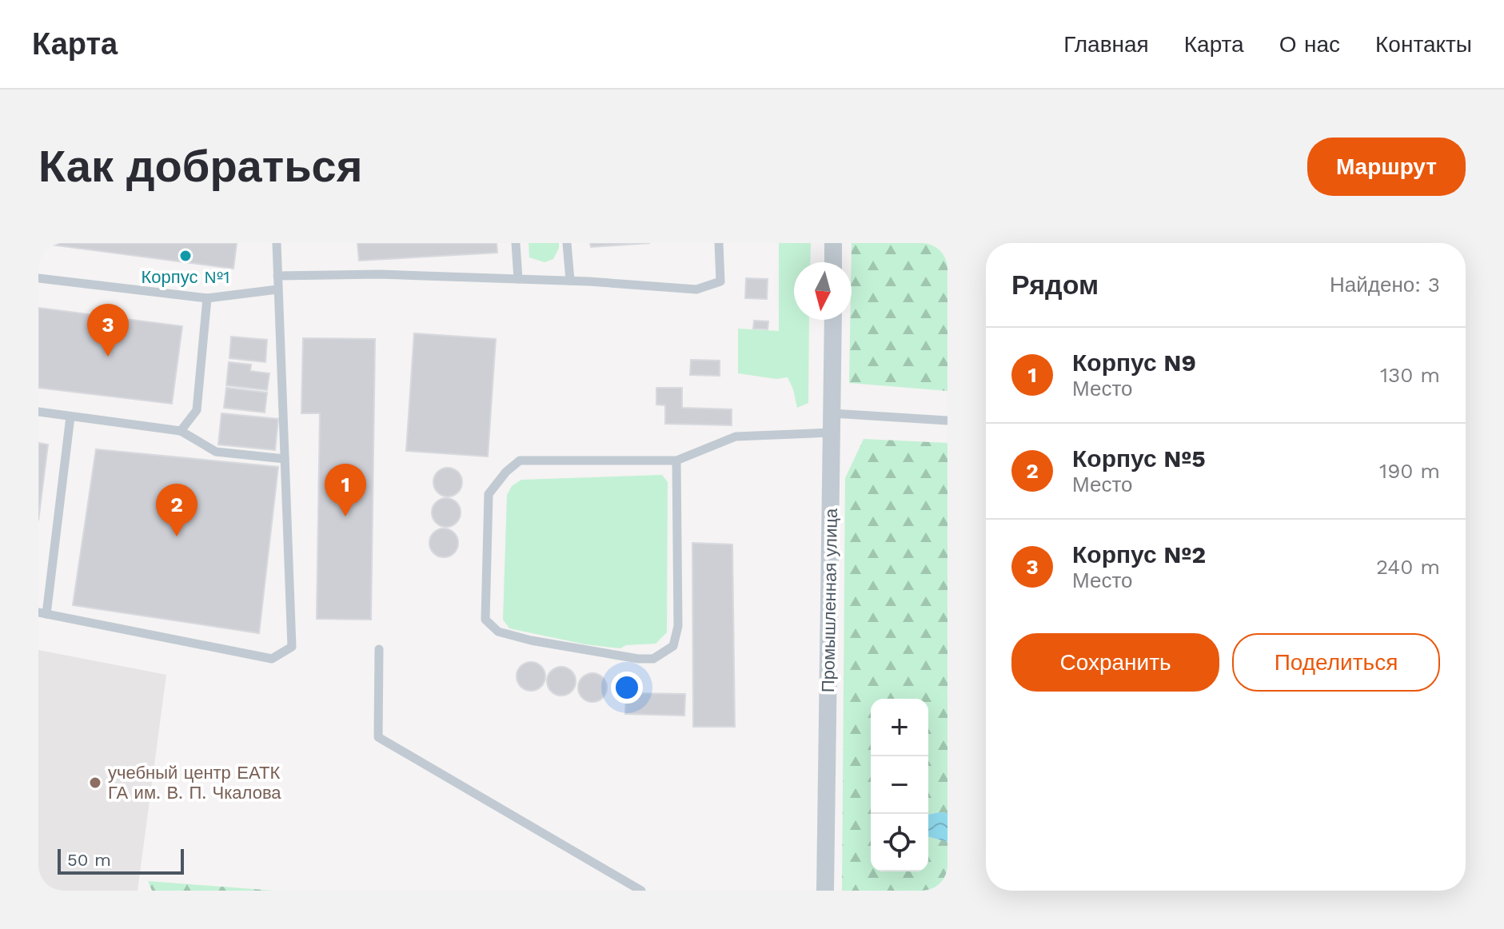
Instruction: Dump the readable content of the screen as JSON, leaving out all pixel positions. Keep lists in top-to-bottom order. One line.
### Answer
{"streets":{"street":["Промышленная улица"]},"places":["Корпус №1","учебный центр ЕАТК ГА им. В. П. Чкалова"],"scale_bar":"50 m","north":"bottom","page":{"header":"Карта","nav":["Главная","Карта","О нас","Контакты"],"buttons":["Маршрут",["Сохранить","Поделиться"]],"title":"Как добраться","heading":["Рядом","Найдено: 3"],"pins":["3","1","2"],"list":[{"mark":"1","name":"Корпус N9","note":"Место","value":"130 m"},{"mark":"2","name":"Корпус №5","note":"Место","value":"190 m"},{"mark":"3","name":"Корпус №2","note":"Место","value":"240 m"}],"map_buttons":["+","−"],"scale":"50 m"}}
